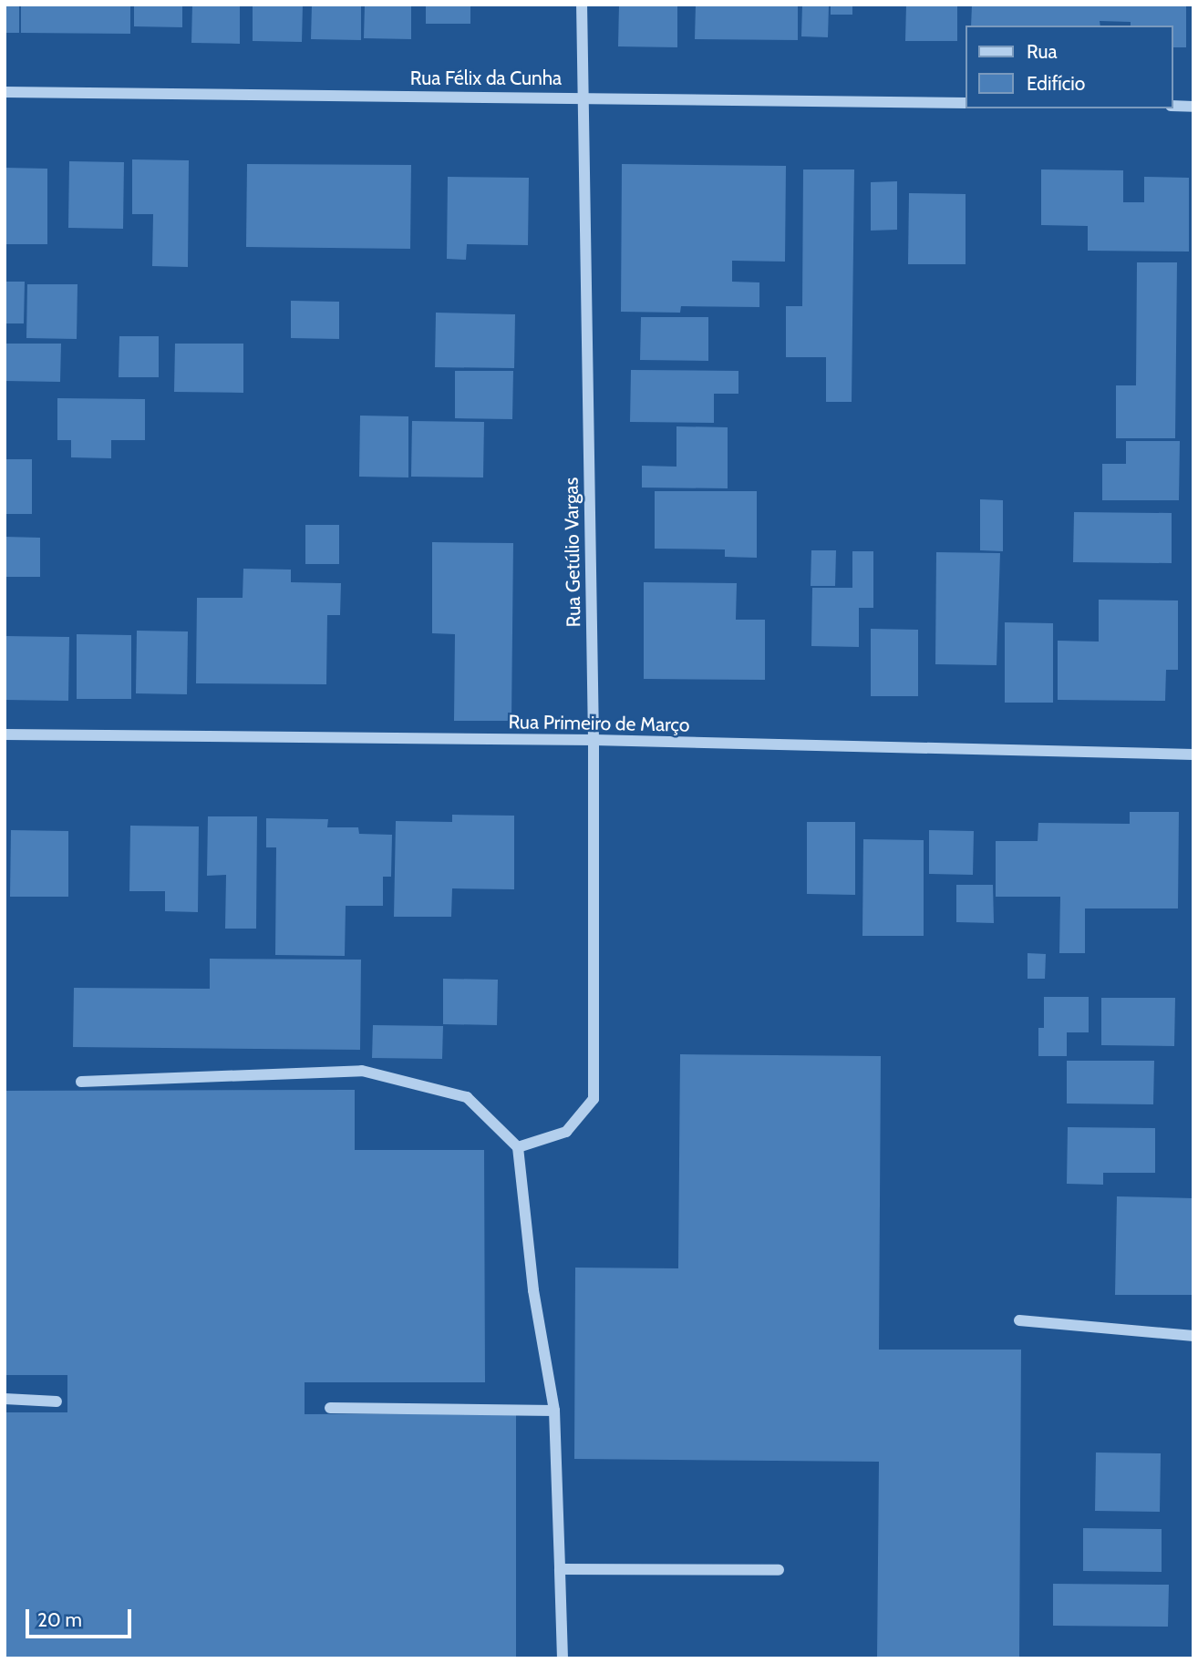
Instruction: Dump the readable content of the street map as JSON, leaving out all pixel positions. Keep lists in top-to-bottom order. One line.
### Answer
{"streets":{"street":["Rua Félix da Cunha","Rua Getúlio Vargas","Rua Primeiro de Março"]},"crossings":[["Rua Félix da Cunha","Rua Getúlio Vargas"],["Rua Getúlio Vargas","Rua Primeiro de Março"]],"legend":["Rua","Edifício"],"scale_bar":"20 m"}
